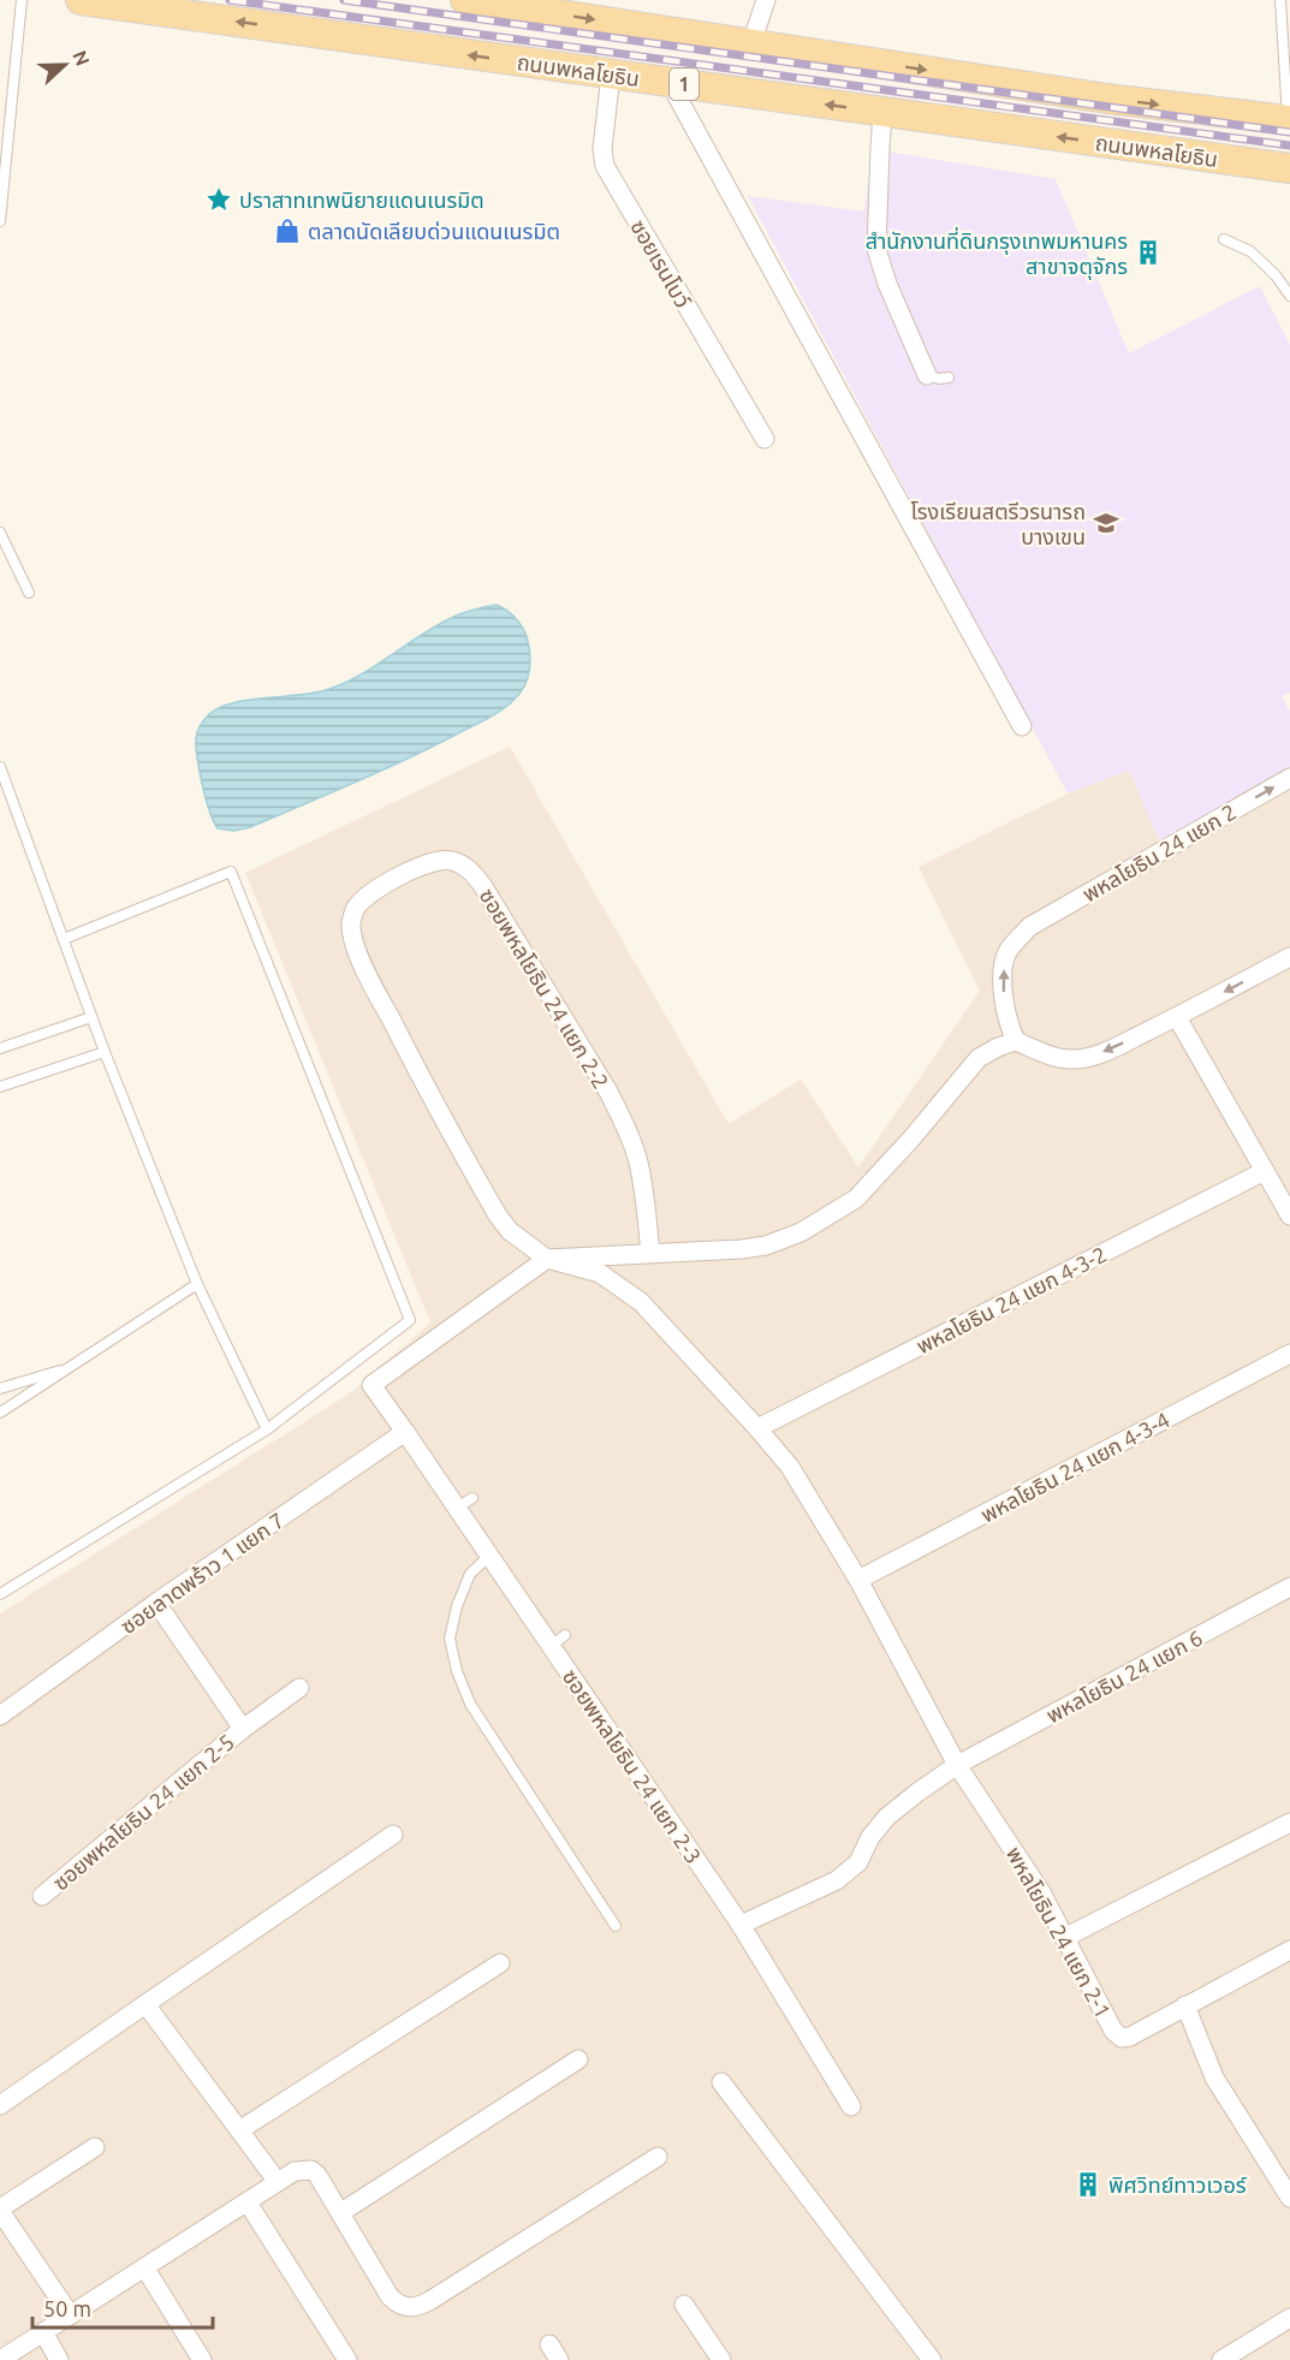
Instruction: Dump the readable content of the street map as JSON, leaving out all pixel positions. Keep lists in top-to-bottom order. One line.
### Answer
{"streets":{"main road":["ถนนพหลโยธิน","1"],"street":["ซอยเรนโบว์","พหลโยธิน 24 แยก 2","ซอยพหลโยธิน 24 แยก 2-2","พหลโยธิน 24 แยก 4-3-2","พหลโยธิน 24 แยก 4-3-4","ซอยลาดพร้าว 1 แยก 7","พหลโยธิน 24 แยก 6","ซอยพหลโยธิน 24 แยก 2-3","ซอยพหลโยธิน 24 แยก 2-5","พหลโยธิน 24 แยก 2-1"]},"crossings":[["ถนนพหลโยธิน","ซอยเรนโบว์"],["ซอยพหลโยธิน 24 แยก 2-2","ซอยพหลโยธิน 24 แยก 2-3"],["ซอยพหลโยธิน 24 แยก 2-2","พหลโยธิน 24 แยก 2-1"],["พหลโยธิน 24 แยก 4-3-2","พหลโยธิน 24 แยก 2-1"],["พหลโยธิน 24 แยก 4-3-4","พหลโยธิน 24 แยก 2-1"],["ซอยลาดพร้าว 1 แยก 7","ซอยพหลโยธิน 24 แยก 2-3"],["ซอยลาดพร้าว 1 แยก 7","ซอยพหลโยธิน 24 แยก 2-5"],["พหลโยธิน 24 แยก 6","ซอยพหลโยธิน 24 แยก 2-3"],["พหลโยธิน 24 แยก 6","พหลโยธิน 24 แยก 2-1"],["ซอยพหลโยธิน 24 แยก 2-3","พหลโยธิน 24 แยก 2-1"]],"places":{"place":["ปราสาทเทพนิยายแดนเนรมิต"],"shop":["ตลาดนัดเลียบด่วนแดนเนรมิต"],"building":["สำนักงานที่ดินกรุงเทพมหานคร สาขาจตุจักร","พิศวิทย์ทาวเวอร์"],"school or university":["โรงเรียนสตรีวรนารถ บางเขน"]},"scale_bar":"50 m","north":"right"}
